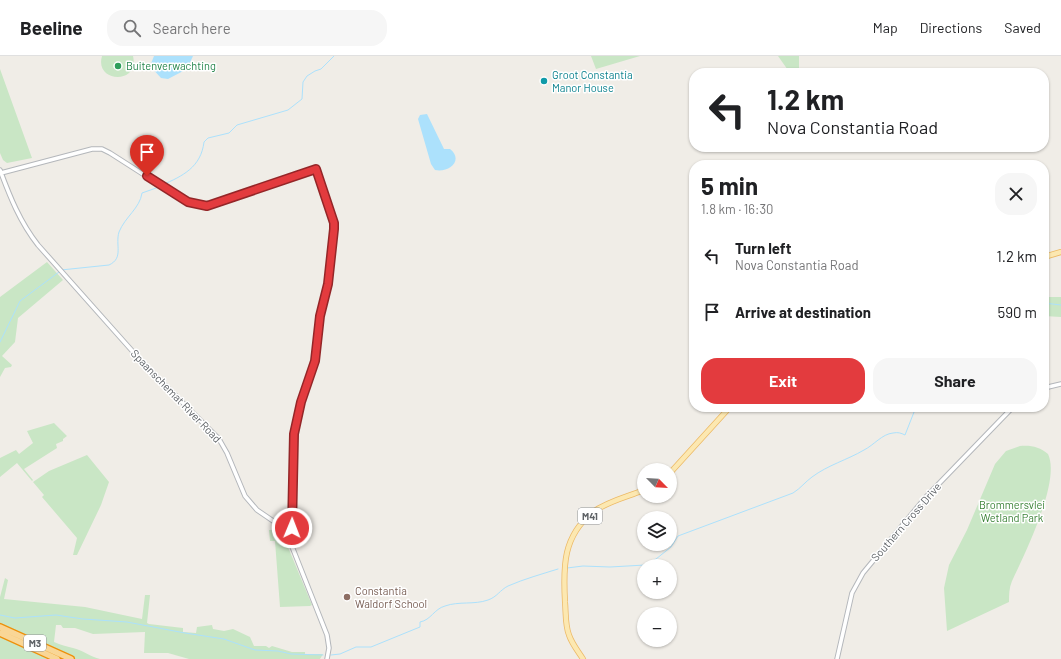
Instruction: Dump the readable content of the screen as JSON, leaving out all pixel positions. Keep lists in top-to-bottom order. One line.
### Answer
{"streets":{"highway":["M3"],"main road":["M41"],"street":["Spaanschemat River Road","Southern Cross Drive"]},"parks":["Brommersvlei Wetland Park"],"places":["Buitenverwachting","Groot Constantia Manor House","Constantia Waldorf School"],"north":"bottom right","page":{"header":"Beeline","search":"Search here","nav":["Map","Directions","Saved"],"turn":["1.2 km","Nova Constantia Road"],"heading":["5 min","1.8 km · 16:30"],"list":[{"name":"Turn left","note":"Nova Constantia Road","value":"1.2 km"},{"name":"Arrive at destination","value":"590 m"}],"buttons":["Exit","Share"],"map_buttons":["+","−"]}}
